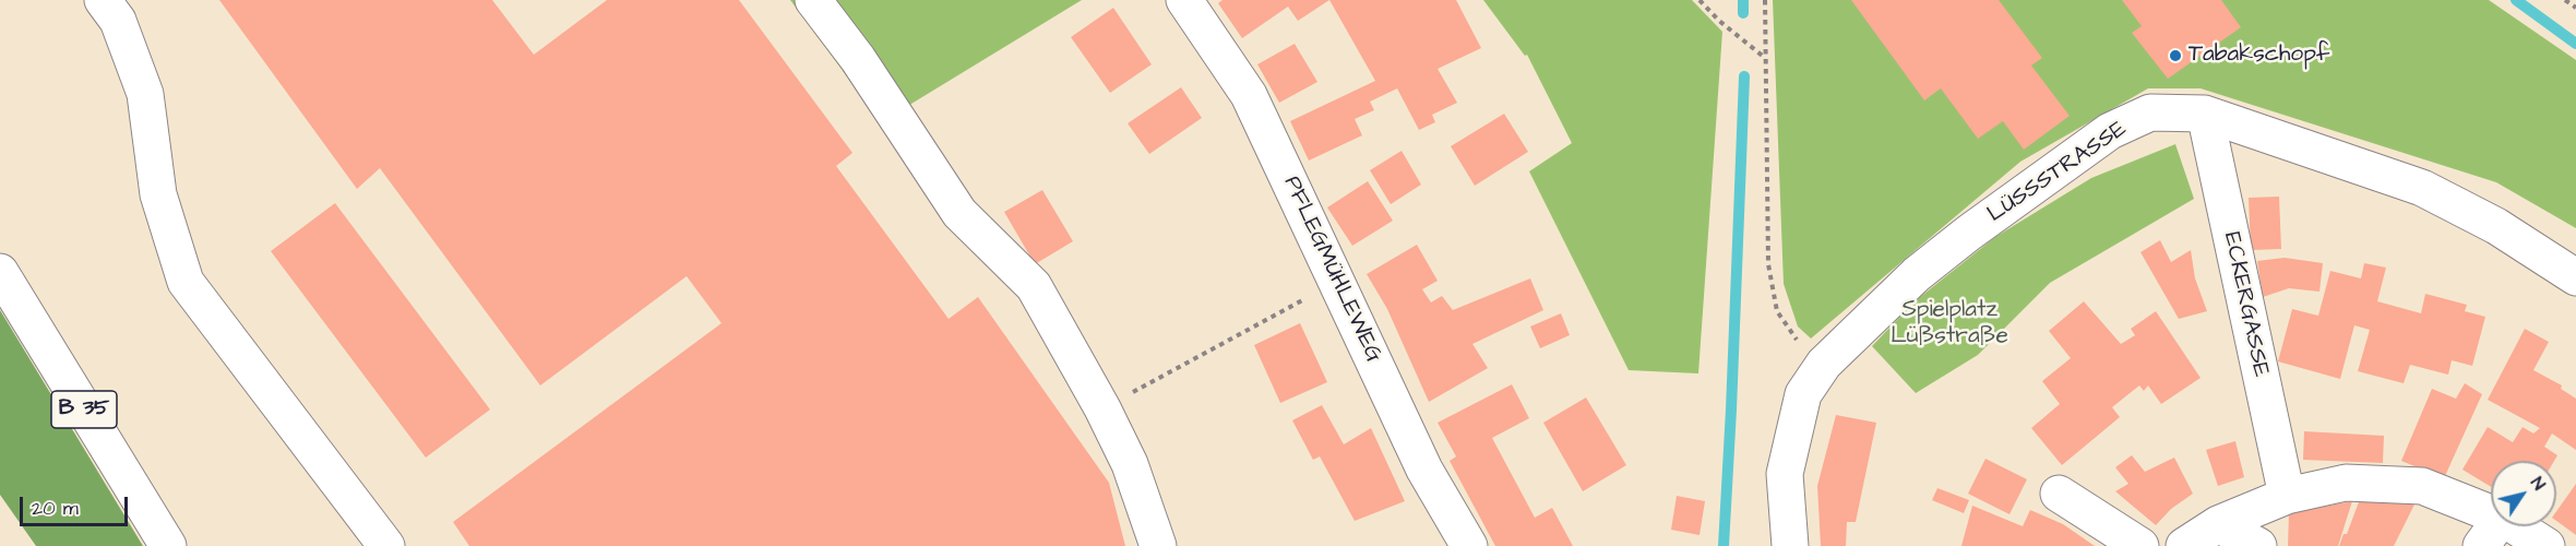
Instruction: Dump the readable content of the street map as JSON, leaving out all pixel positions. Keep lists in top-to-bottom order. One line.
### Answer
{"streets":{"street":["LÜSSSTRASSE","PFLEGMÜHLEWEG","ECKERGASSE","B 35"]},"crossings":[["LÜSSSTRASSE","ECKERGASSE"]],"parks":["Spielplatz Lüßstraße"],"places":["Tabakschopf"],"scale_bar":"20 m","north":"top right"}
